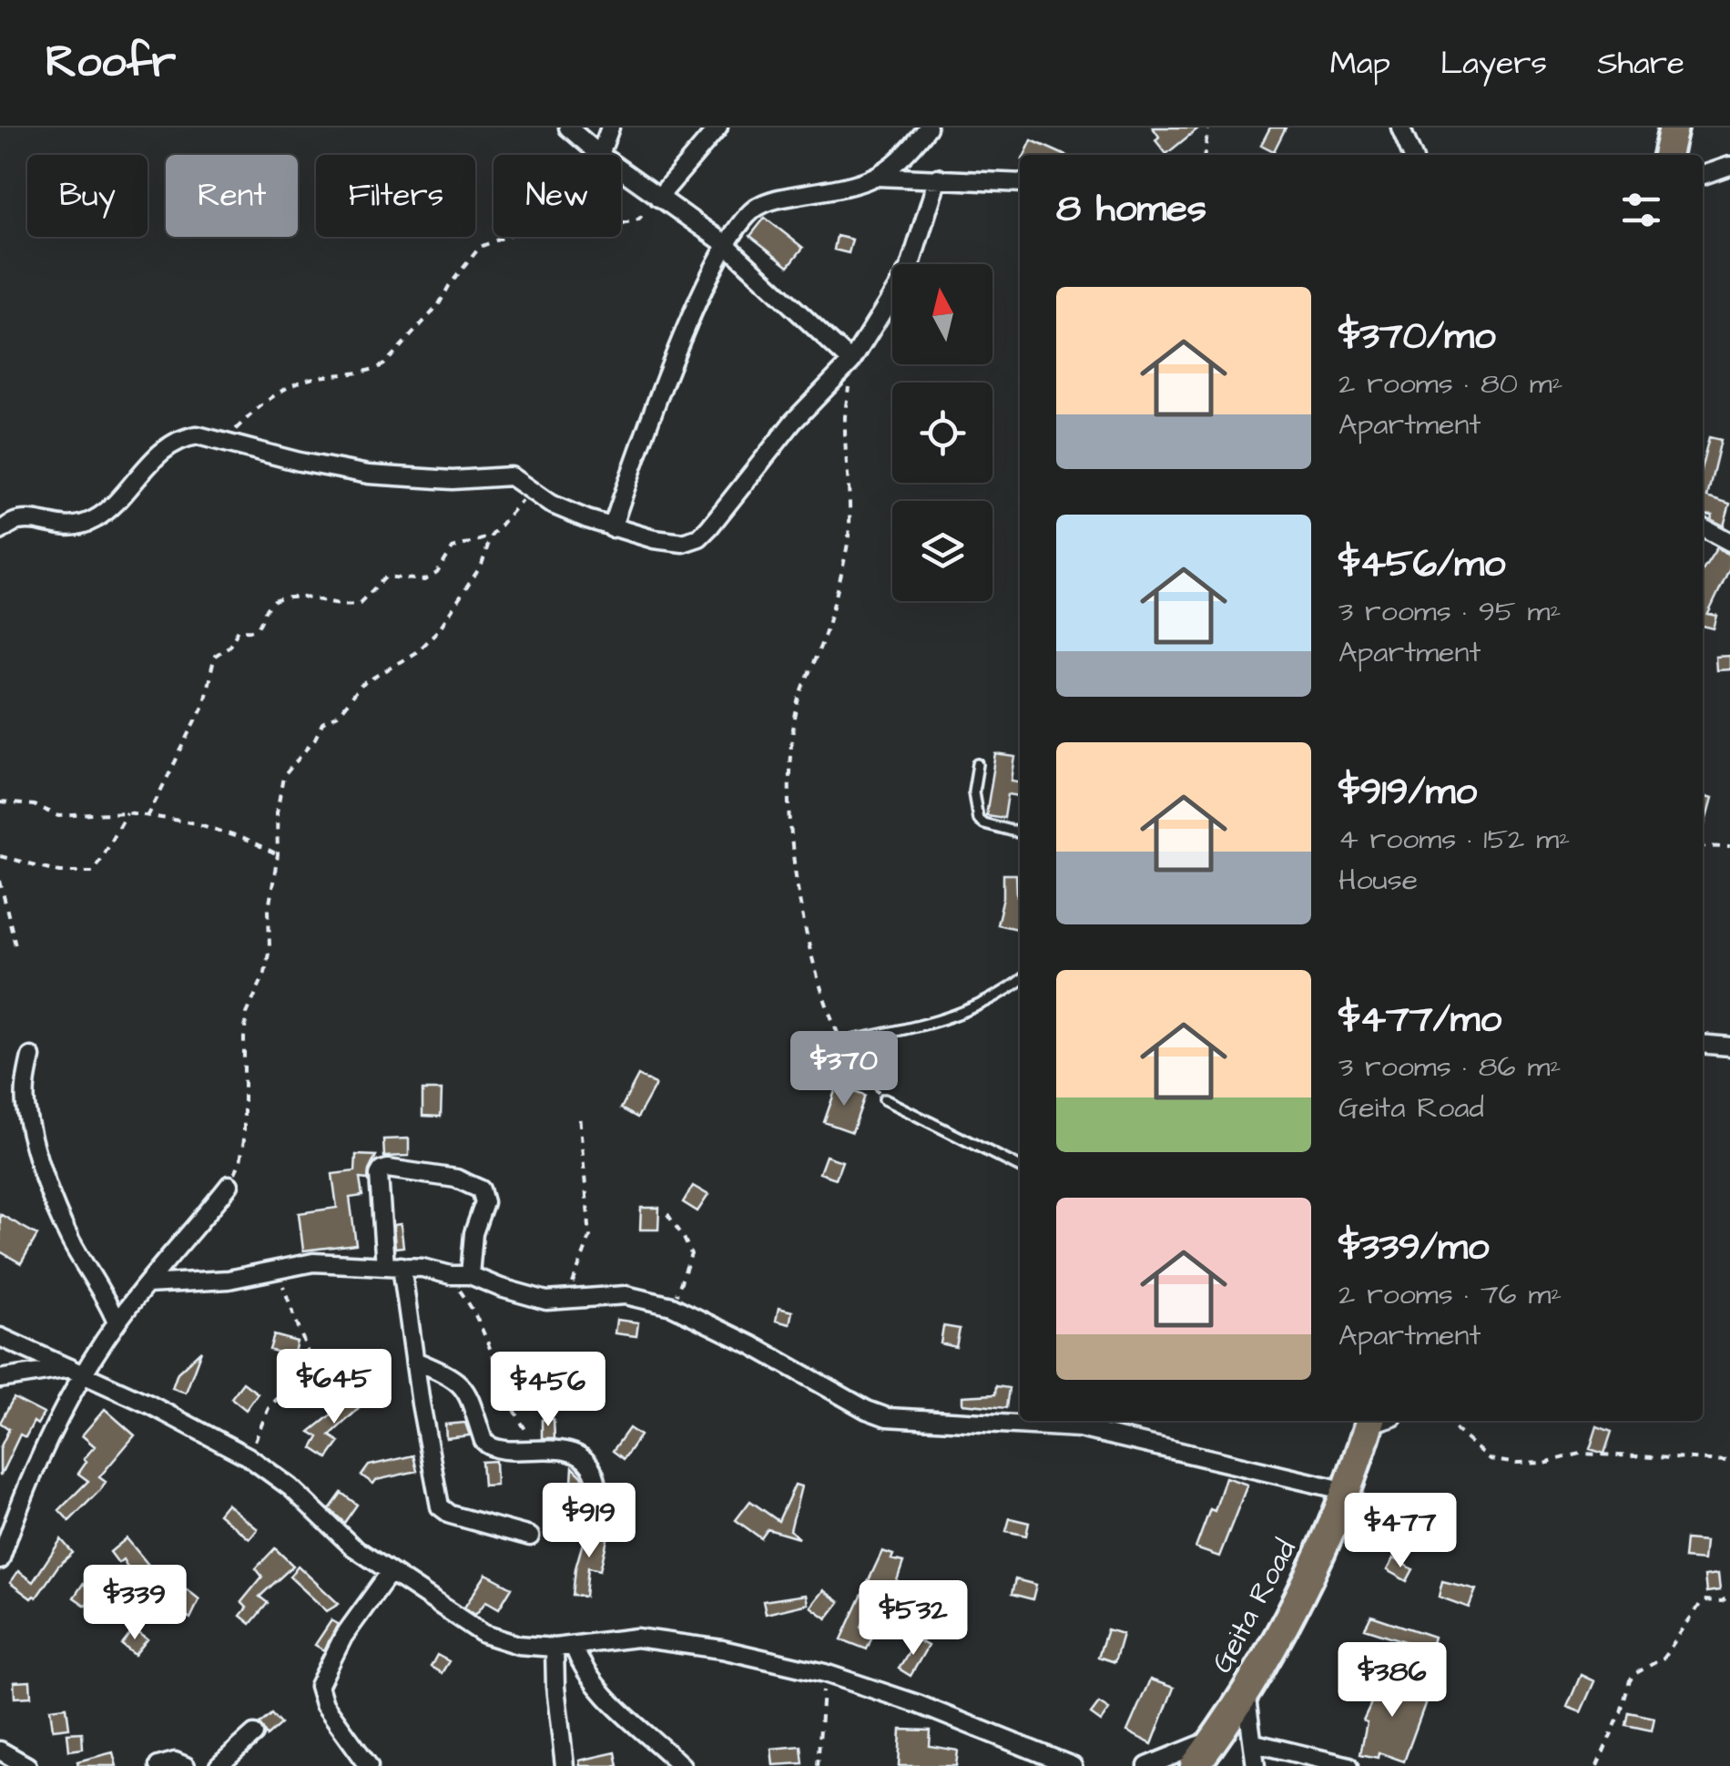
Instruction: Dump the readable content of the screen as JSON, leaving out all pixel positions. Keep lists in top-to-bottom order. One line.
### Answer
{"streets":{"highway":["Geita Road"]},"north":"top","page":{"header":"Roofr","nav":["Map","Layers","Share"],"chip":["Buy","Rent","Filters","New"],"heading":"8 homes","list":[{"name":"$370/mo","note":"2 rooms · 80 m² · Apartment"},{"name":"$456/mo","note":"3 rooms · 95 m² · Apartment"},{"name":"$919/mo","note":"4 rooms · 152 m² · House"},{"name":"$477/mo","note":"3 rooms · 86 m² · Geita Road"},{"name":"$339/mo","note":"2 rooms · 76 m² · Apartment"}],"price":["$370","$645","$456","$919","$477","$339","$532","$386"]}}
